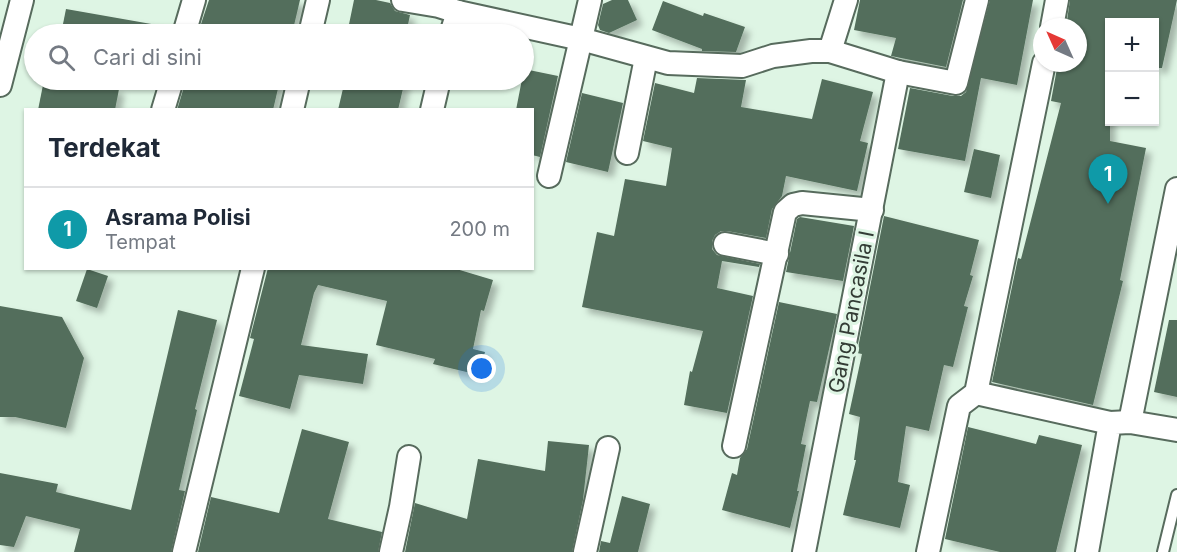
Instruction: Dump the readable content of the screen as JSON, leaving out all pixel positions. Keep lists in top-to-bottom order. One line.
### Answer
{"streets":{"street":["Gang Pancasila I"]},"north":"top left","page":{"map_buttons":["+","−"],"search":"Cari di sini","heading":"Terdekat","pins":"1","list":[{"mark":"1","name":"Asrama Polisi","note":"Tempat","value":"200 m"}]}}
